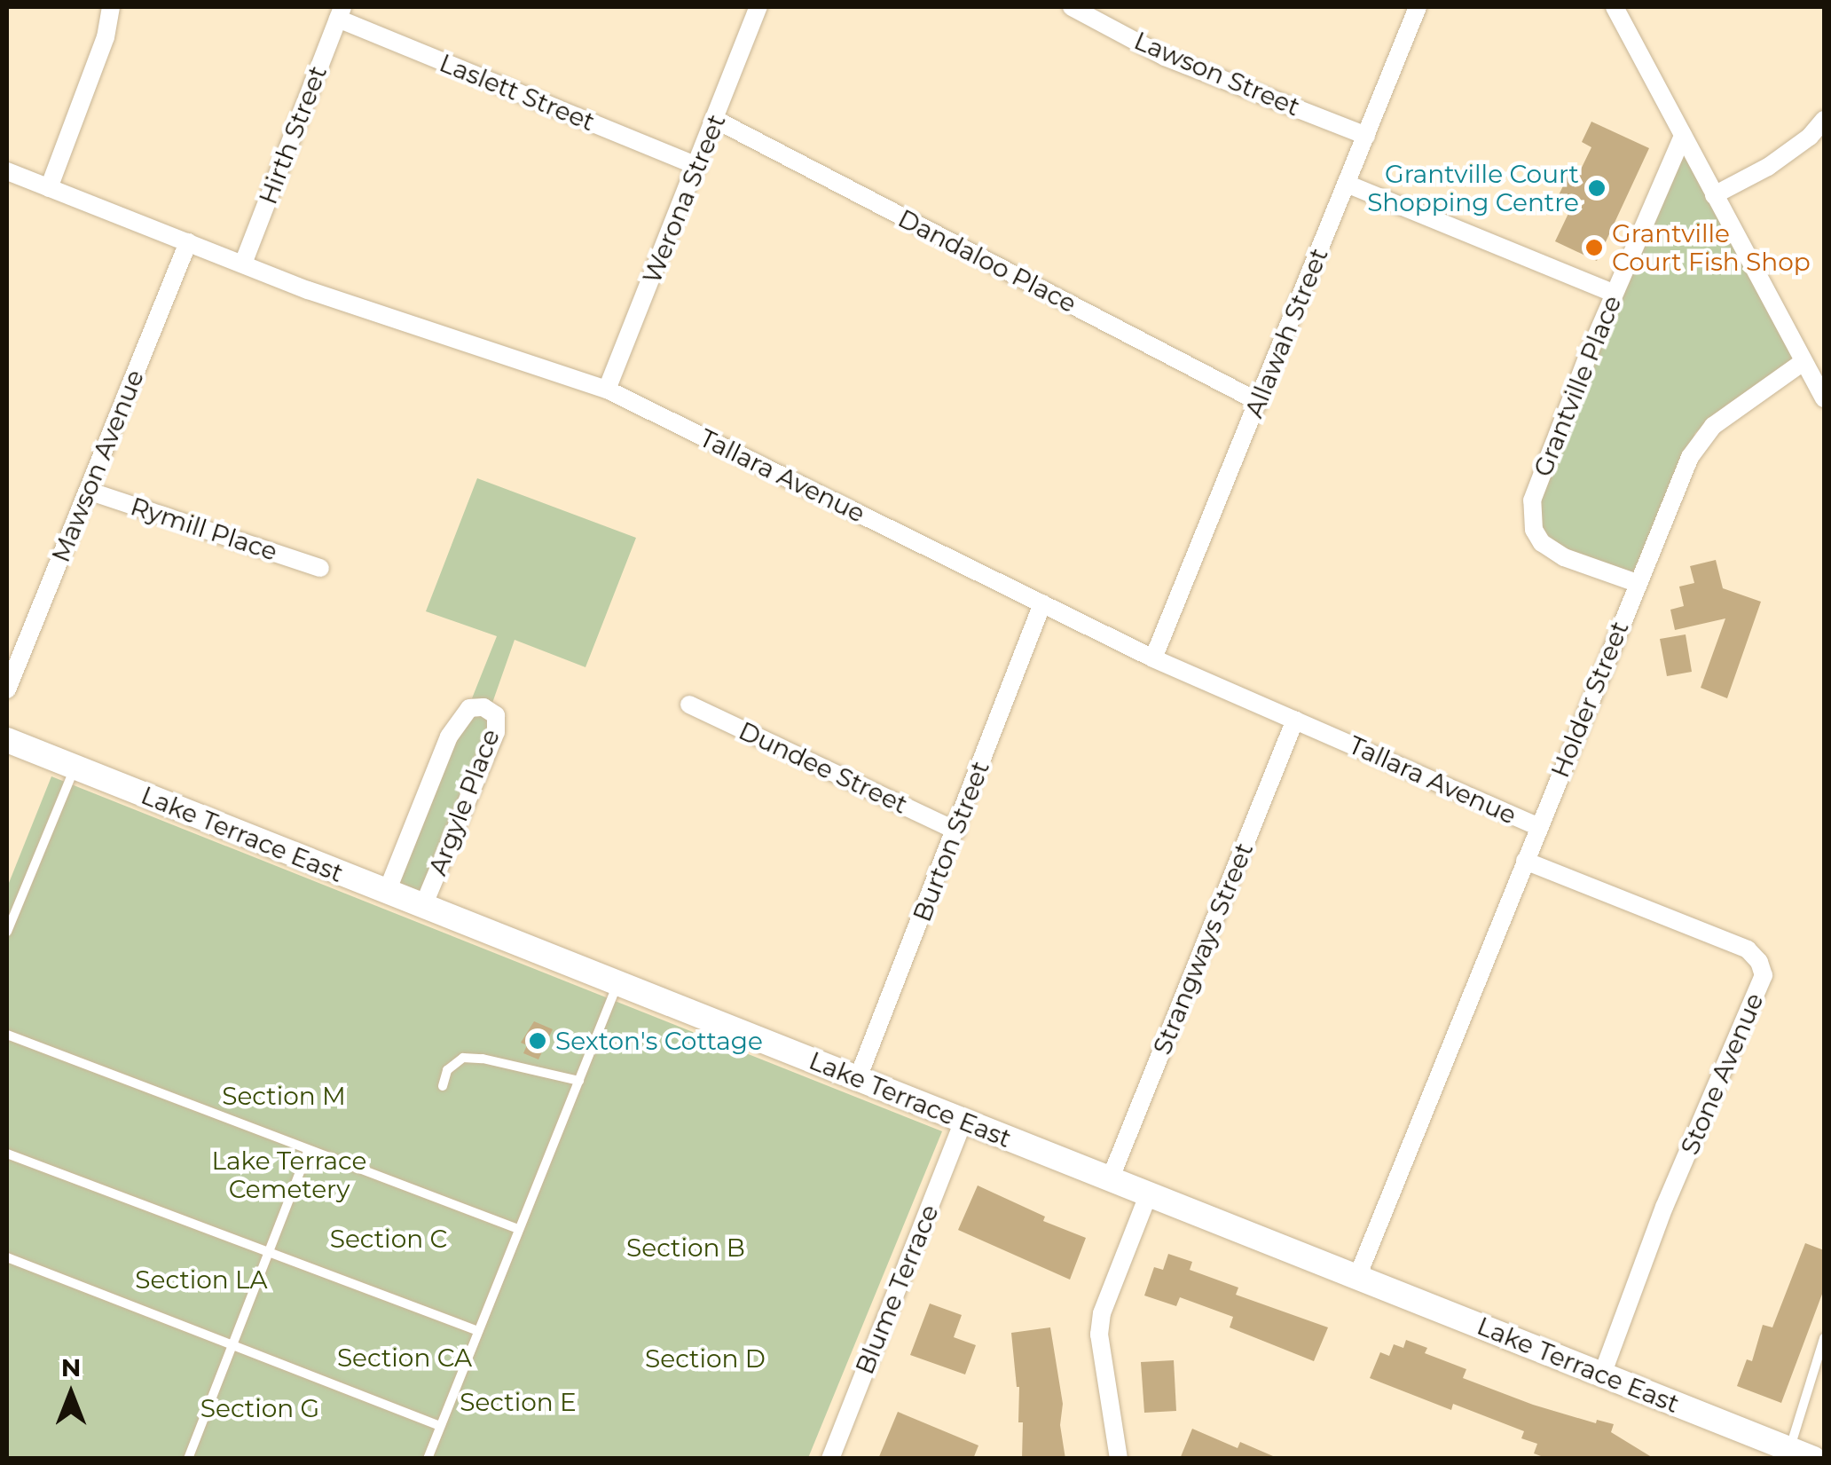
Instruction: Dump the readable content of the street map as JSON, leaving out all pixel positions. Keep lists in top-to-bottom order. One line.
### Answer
{"streets":{"street":["Lawson Street","Laslett Street","Hirth Street","Werona Street","Dandaloo Place","Allawah Street","Grantville Place","Mawson Avenue","Tallara Avenue","Rymill Place","Holder Street","Dundee Street","Argyle Place","Lake Terrace East","Burton Street","Strangways Street","Stone Avenue","Blume Terrace"]},"crossings":[["Lawson Street","Allawah Street"],["Laslett Street","Hirth Street"],["Laslett Street","Werona Street"],["Hirth Street","Tallara Avenue"],["Werona Street","Dandaloo Place"],["Werona Street","Tallara Avenue"],["Dandaloo Place","Allawah Street"],["Allawah Street","Tallara Avenue"],["Grantville Place","Holder Street"],["Mawson Avenue","Tallara Avenue"],["Mawson Avenue","Rymill Place"],["Tallara Avenue","Holder Street"],["Tallara Avenue","Burton Street"],["Tallara Avenue","Strangways Street"],["Holder Street","Lake Terrace East"],["Holder Street","Stone Avenue"],["Dundee Street","Burton Street"],["Argyle Place","Lake Terrace East"],["Lake Terrace East","Burton Street"],["Lake Terrace East","Strangways Street"],["Lake Terrace East","Stone Avenue"],["Lake Terrace East","Blume Terrace"]],"parks":["Section M","Lake Terrace Cemetery","Section C","Section B","Section LA","Section CA","Section D","Section E","Section G"],"places":["Grantville Court Shopping Centre","Grantville Court Fish Shop","Sexton's Cottage"],"north":"top"}
